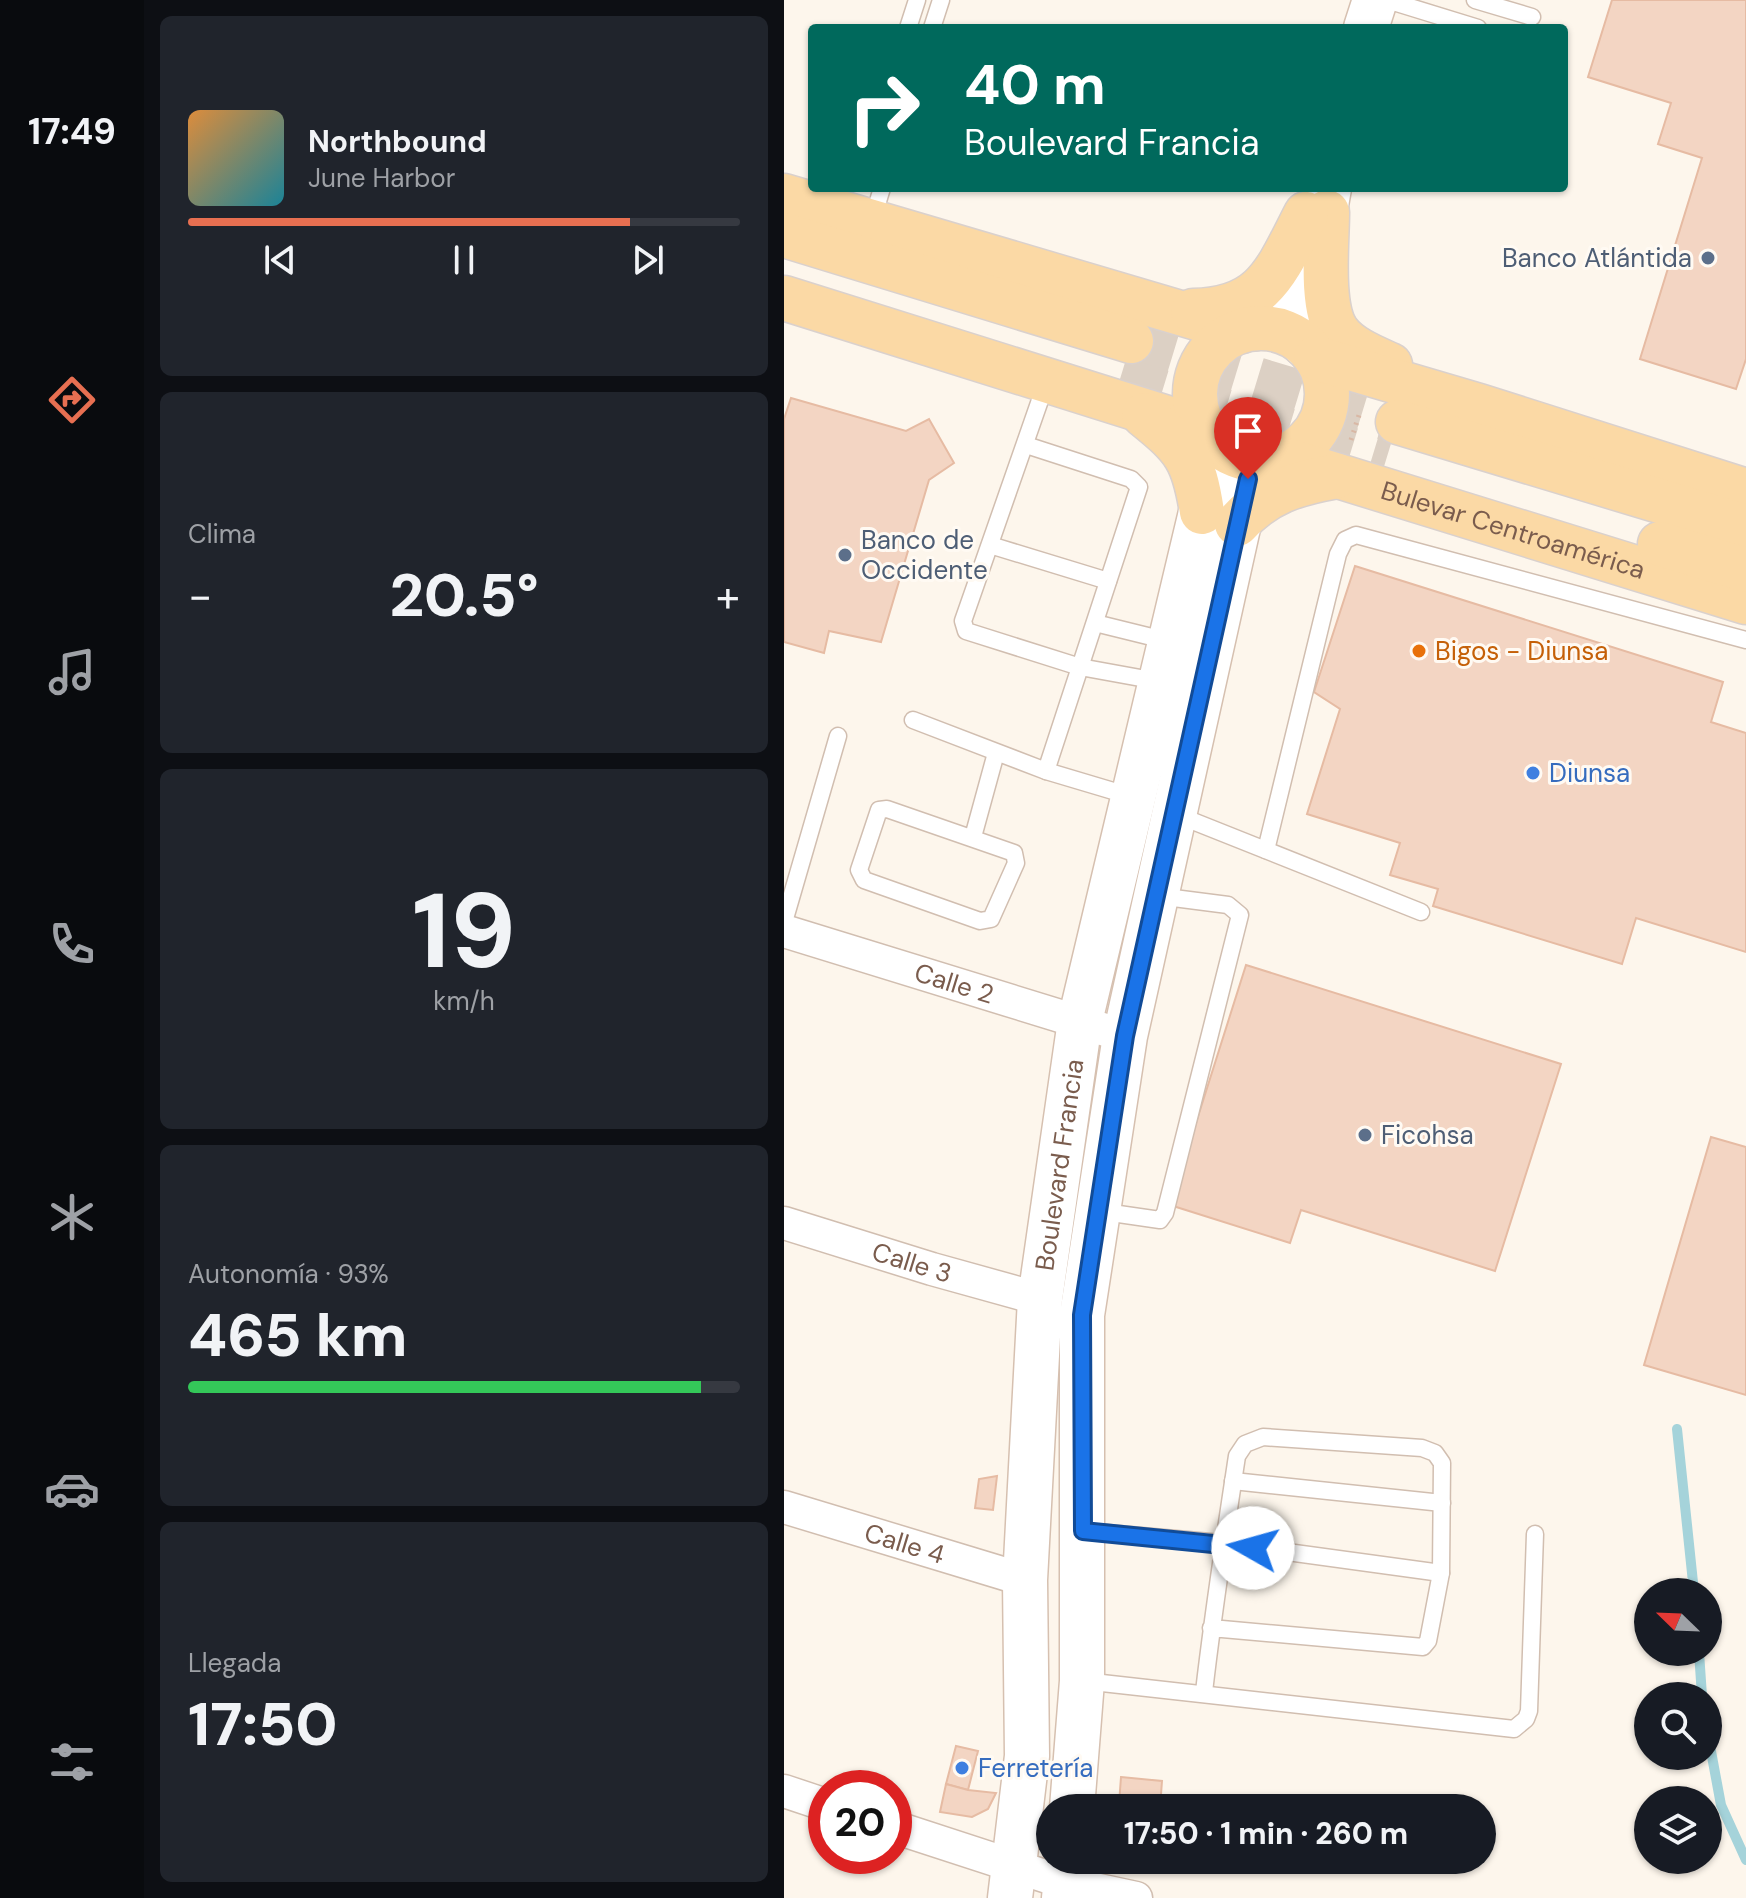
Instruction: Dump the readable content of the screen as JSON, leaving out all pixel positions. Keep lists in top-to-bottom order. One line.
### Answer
{"streets":{"main road":["Bulevar Centroamérica"],"street":["Calle 2","Boulevard Francia","Calle 3","Calle 4"]},"crossings":[["Bulevar Centroamérica","Boulevard Francia"],["Calle 2","Boulevard Francia"],["Boulevard Francia","Calle 3"],["Boulevard Francia","Calle 4"]],"places":["Banco Atlántida","Banco de Occidente","Bigos - Diunsa","Diunsa","Ficohsa","Ferretería"],"north":"top left","page":{"tabs":"17:49","turn":["40 m","Boulevard Francia"],"song":["Northbound","June Harbor"],"tile":["Clima",["19","km/h"],["Autonomía · 93%","465 km"],["Llegada","17:50"]],"heat":["−","20.5°","+"],"limit":"20","trip":"17:50 · 1 min · 260 m"}}
